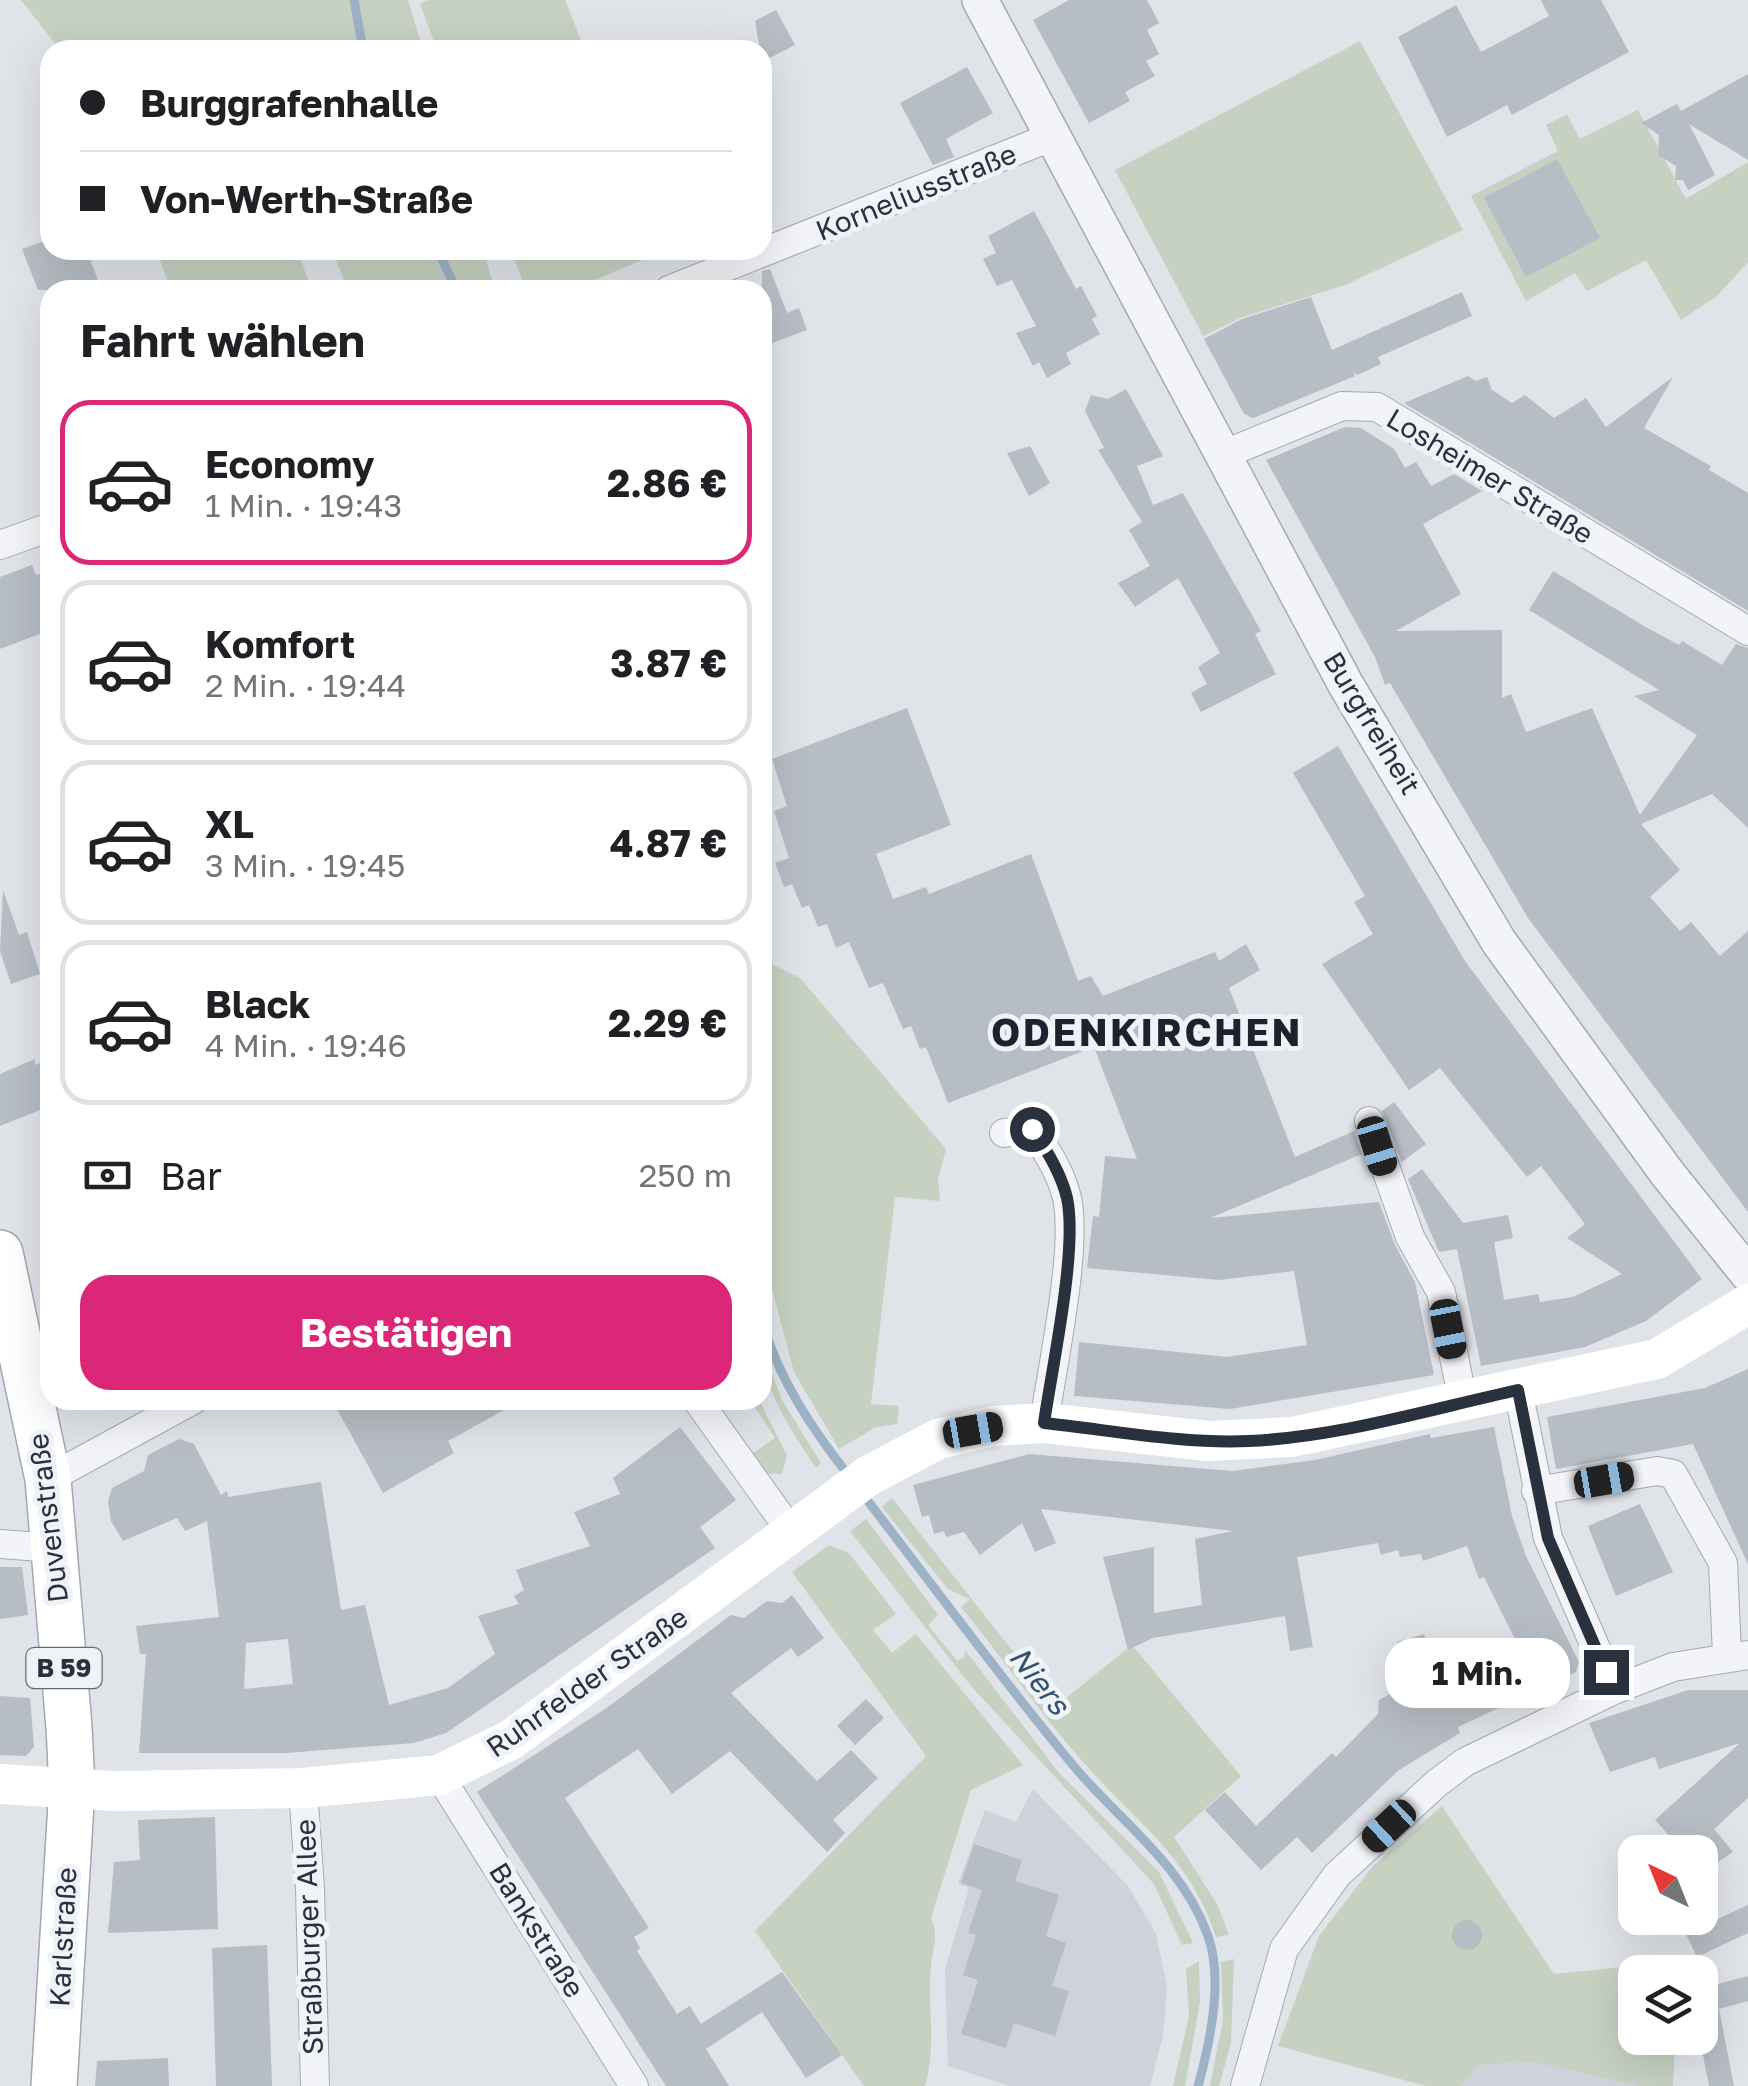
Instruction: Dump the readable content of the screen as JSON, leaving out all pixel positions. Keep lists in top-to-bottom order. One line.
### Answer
{"streets":{"main road":["Duvenstraße","B 59","Ruhrfelder Straße","Karlstraße"],"street":["Korneliusstraße","Losheimer Straße","Burgfreiheit","Bankstraße","Straßburger Allee"]},"crossings":[["Korneliusstraße","Burgfreiheit"],["Losheimer Straße","Burgfreiheit"],["Duvenstraße","Ruhrfelder Straße"],["Duvenstraße","Karlstraße"],["Ruhrfelder Straße","Bankstraße"],["Ruhrfelder Straße","Karlstraße"],["Ruhrfelder Straße","Straßburger Allee"]],"districts":["ODENKIRCHEN"],"water":["Niers"],"north":"top left","page":{"banner":["Burggrafenhalle","Von-Werth-Straße"],"heading":"Fahrt wählen","list":[{"name":"Economy","note":"1 Min. · 19:43","value":"2.86 €"},{"name":"Komfort","note":"2 Min. · 19:44","value":"3.87 €"},{"name":"XL","note":"3 Min. · 19:45","value":"4.87 €"},{"name":"Black","note":"4 Min. · 19:46","value":"2.29 €"}],"pay":["Bar","250 m"],"buttons":"Bestätigen","bubble":"1 Min."}}
